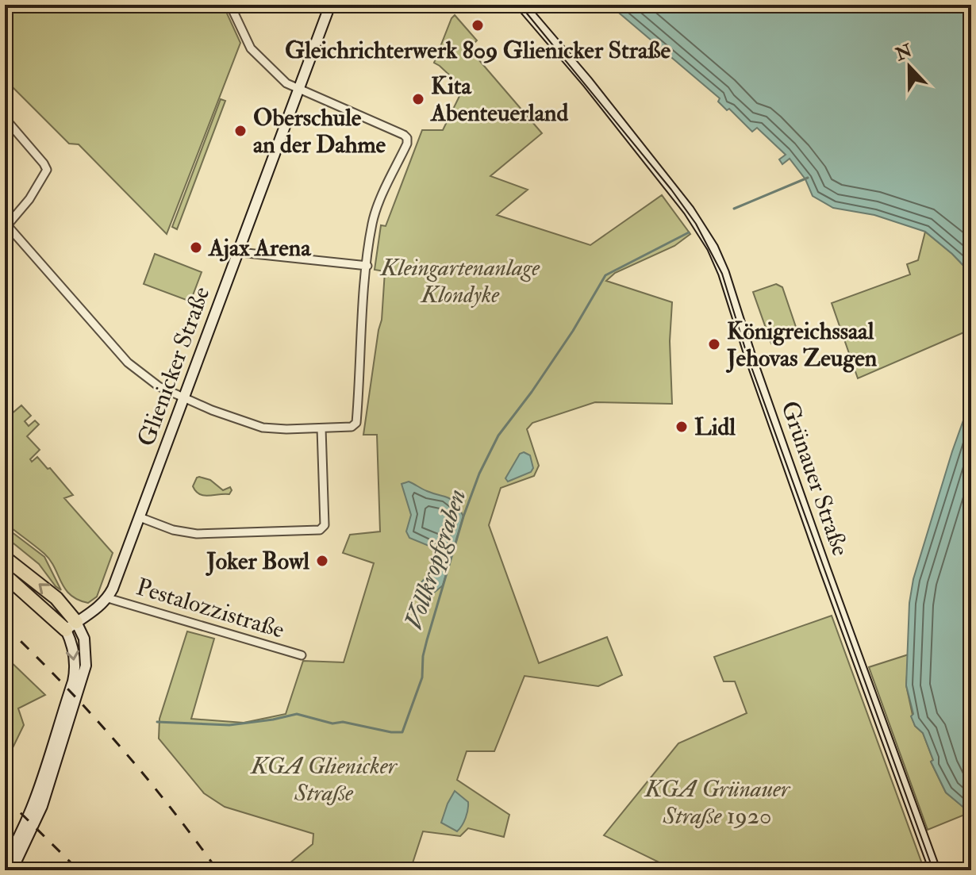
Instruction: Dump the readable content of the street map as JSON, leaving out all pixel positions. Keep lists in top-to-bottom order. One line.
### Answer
{"streets":{"main road":["Glienicker Straße","Grünauer Straße"],"street":["Pestalozzistraße"]},"crossings":[["Glienicker Straße","Pestalozzistraße"]],"water":["Vollkropfgraben"],"parks":["Kleingartenanlage Klondyke","KGA Glienicker Straße","KGA Grünauer Straße 1920"],"places":["Gleichrichterwerk 809 Glienicker Straße","Kita Abenteuerland","Oberschule an der Dahme","Ajax Arena","Königreichssaal Jehovas Zeugen","Lidl","Joker Bowl"],"north":"top"}
